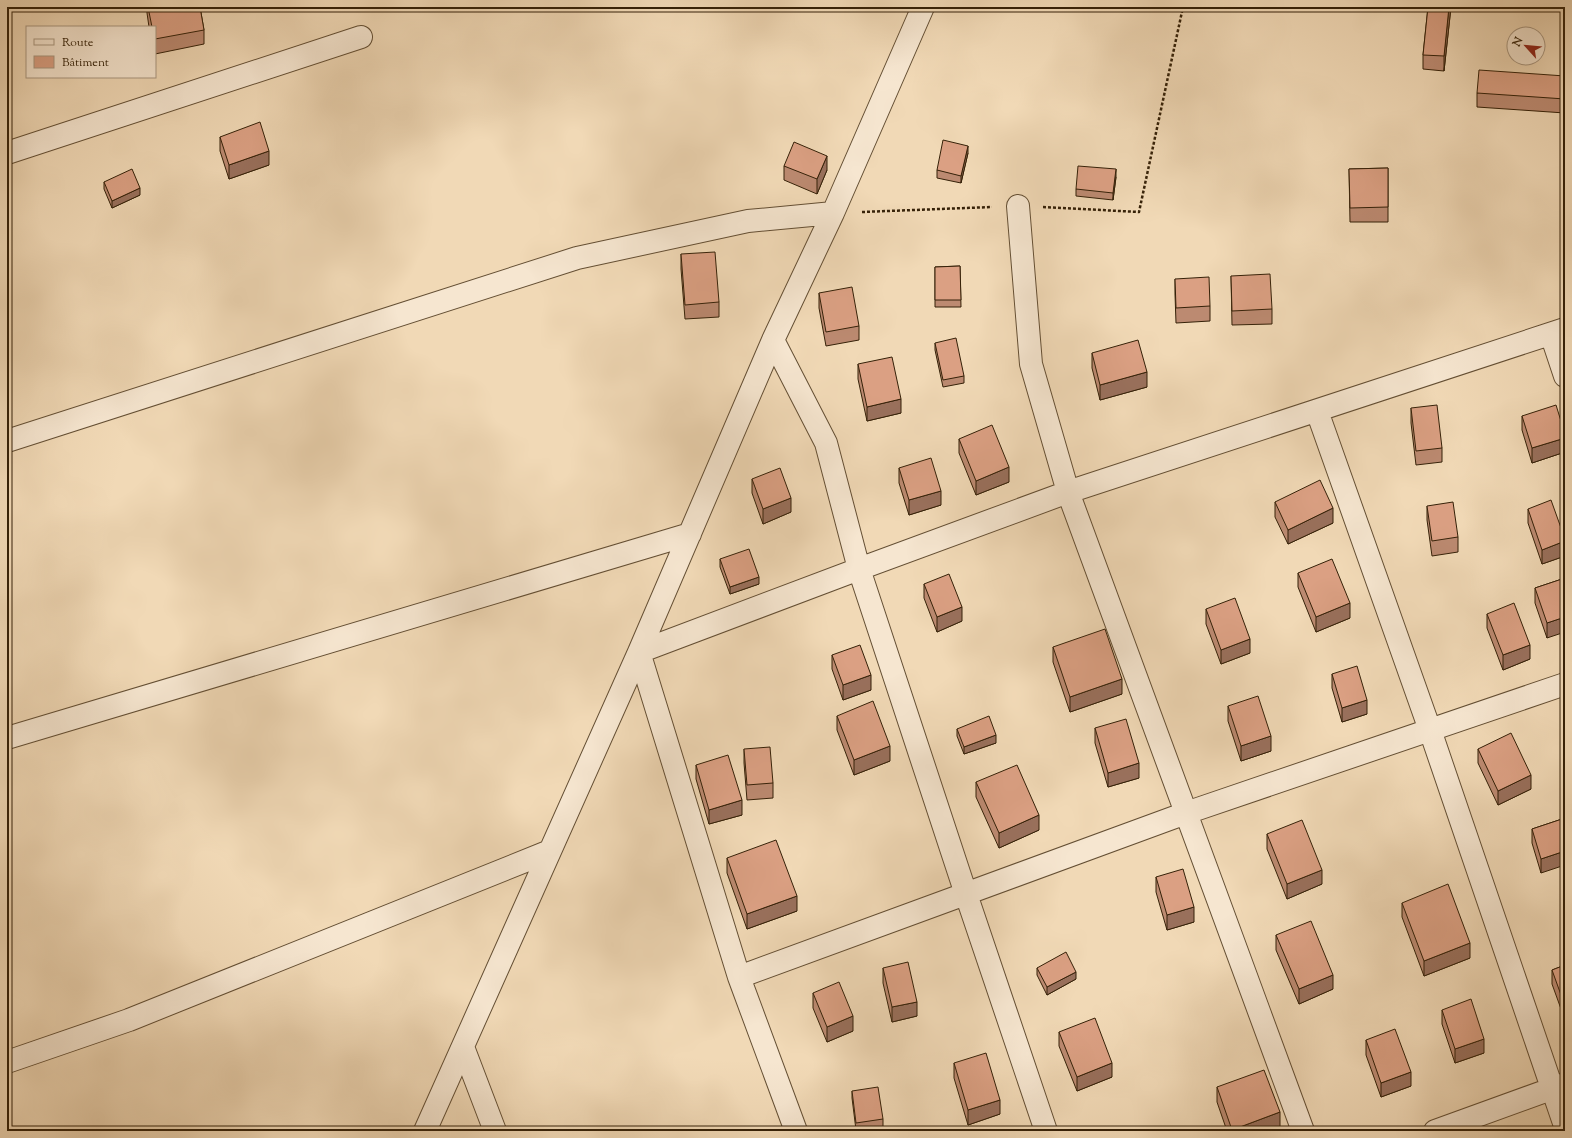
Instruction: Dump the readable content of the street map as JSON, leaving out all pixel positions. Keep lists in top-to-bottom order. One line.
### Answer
{"legend":["Route","Bâtiment"],"north":"top left"}
